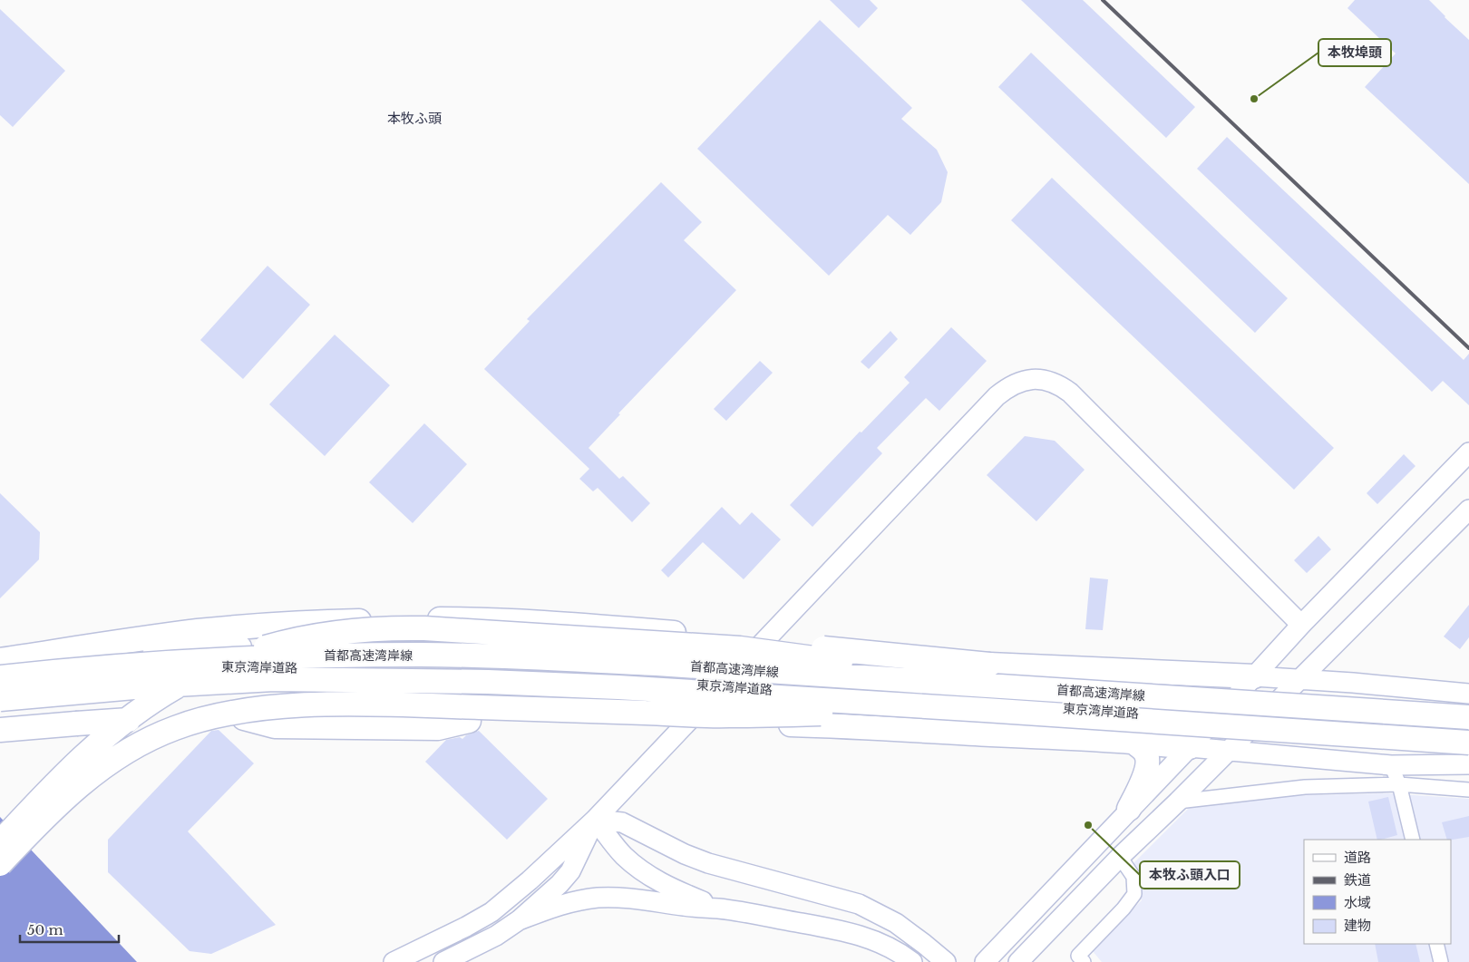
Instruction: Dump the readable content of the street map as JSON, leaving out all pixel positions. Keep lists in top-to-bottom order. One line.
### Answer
{"streets":{"highway":["首都高速湾岸線","東京湾岸道路"]},"crossings":[["首都高速湾岸線","東京湾岸道路"]],"districts":["本牧ふ頭"],"places":["本牧埠頭","本牧ふ頭入口"],"legend":["道路","鉄道","水域","建物"],"scale_bar":"50 m"}
